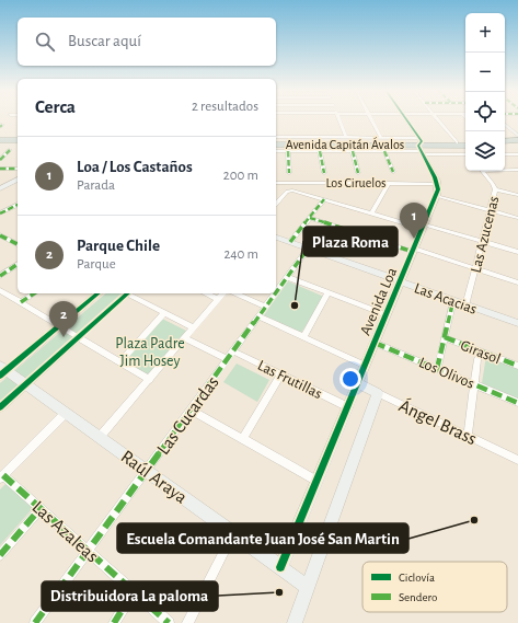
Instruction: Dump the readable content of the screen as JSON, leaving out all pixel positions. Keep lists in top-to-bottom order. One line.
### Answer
{"streets":{"highway":["Avenida Capitán Ávalos"],"street":["Los Ciruelos","Las Azucenas","Las Acacias","Avenida Loa","Girasol","Los Olivos","Las Frutillas","Las Cucardas","Ángel Brass","Raúl Araya","Las Azaleas"]},"crossings":[["Los Ciruelos","Avenida Loa"],["Las Azucenas","Las Acacias"],["Las Acacias","Avenida Loa"],["Las Acacias","Las Cucardas"],["Avenida Loa","Los Olivos"],["Avenida Loa","Las Frutillas"],["Avenida Loa","Ángel Brass"],["Avenida Loa","Raúl Araya"],["Las Frutillas","Las Cucardas"],["Las Cucardas","Raúl Araya"],["Las Cucardas","Las Azaleas"]],"parks":["Plaza Padre Jim Hosey"],"places":["Plaza Roma","Escuela Comandante Juan José San Martin","Distribuidora La paloma"],"legend":["Ciclovía","Sendero"],"page":{"map_buttons":["+","−"],"search":"Buscar aquí","heading":["Cerca","2 resultados"],"list":[{"mark":"1","name":"Loa / Los Castaños","note":"Parada","value":"200 m"},{"mark":"2","name":"Parque Chile","note":"Parque","value":"240 m"}],"pins":["1","2"]}}
